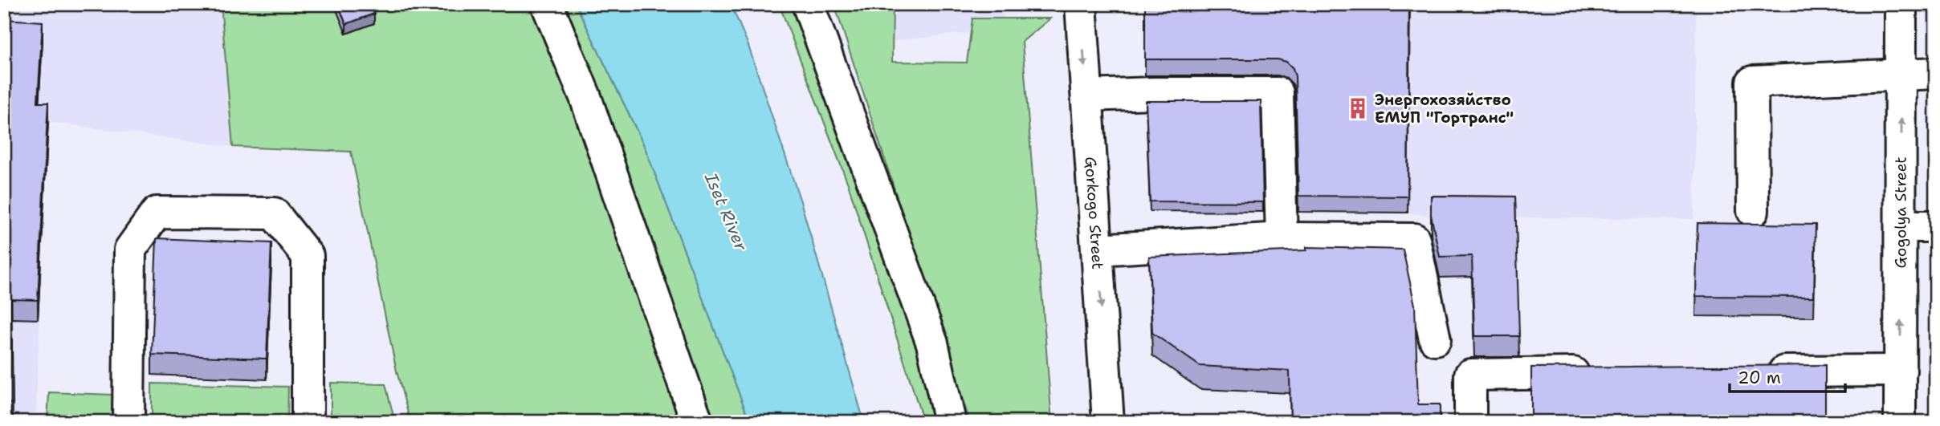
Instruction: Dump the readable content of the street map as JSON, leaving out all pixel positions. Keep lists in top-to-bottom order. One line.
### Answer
{"streets":{"street":["Gorkogo Street","Gogolya Street"]},"one_way":["Gogolya Street"],"water":["Iset River"],"places":{"building":["Энергохозяйство ЕМУП \"Гортранс\""]},"scale_bar":"20 m"}
